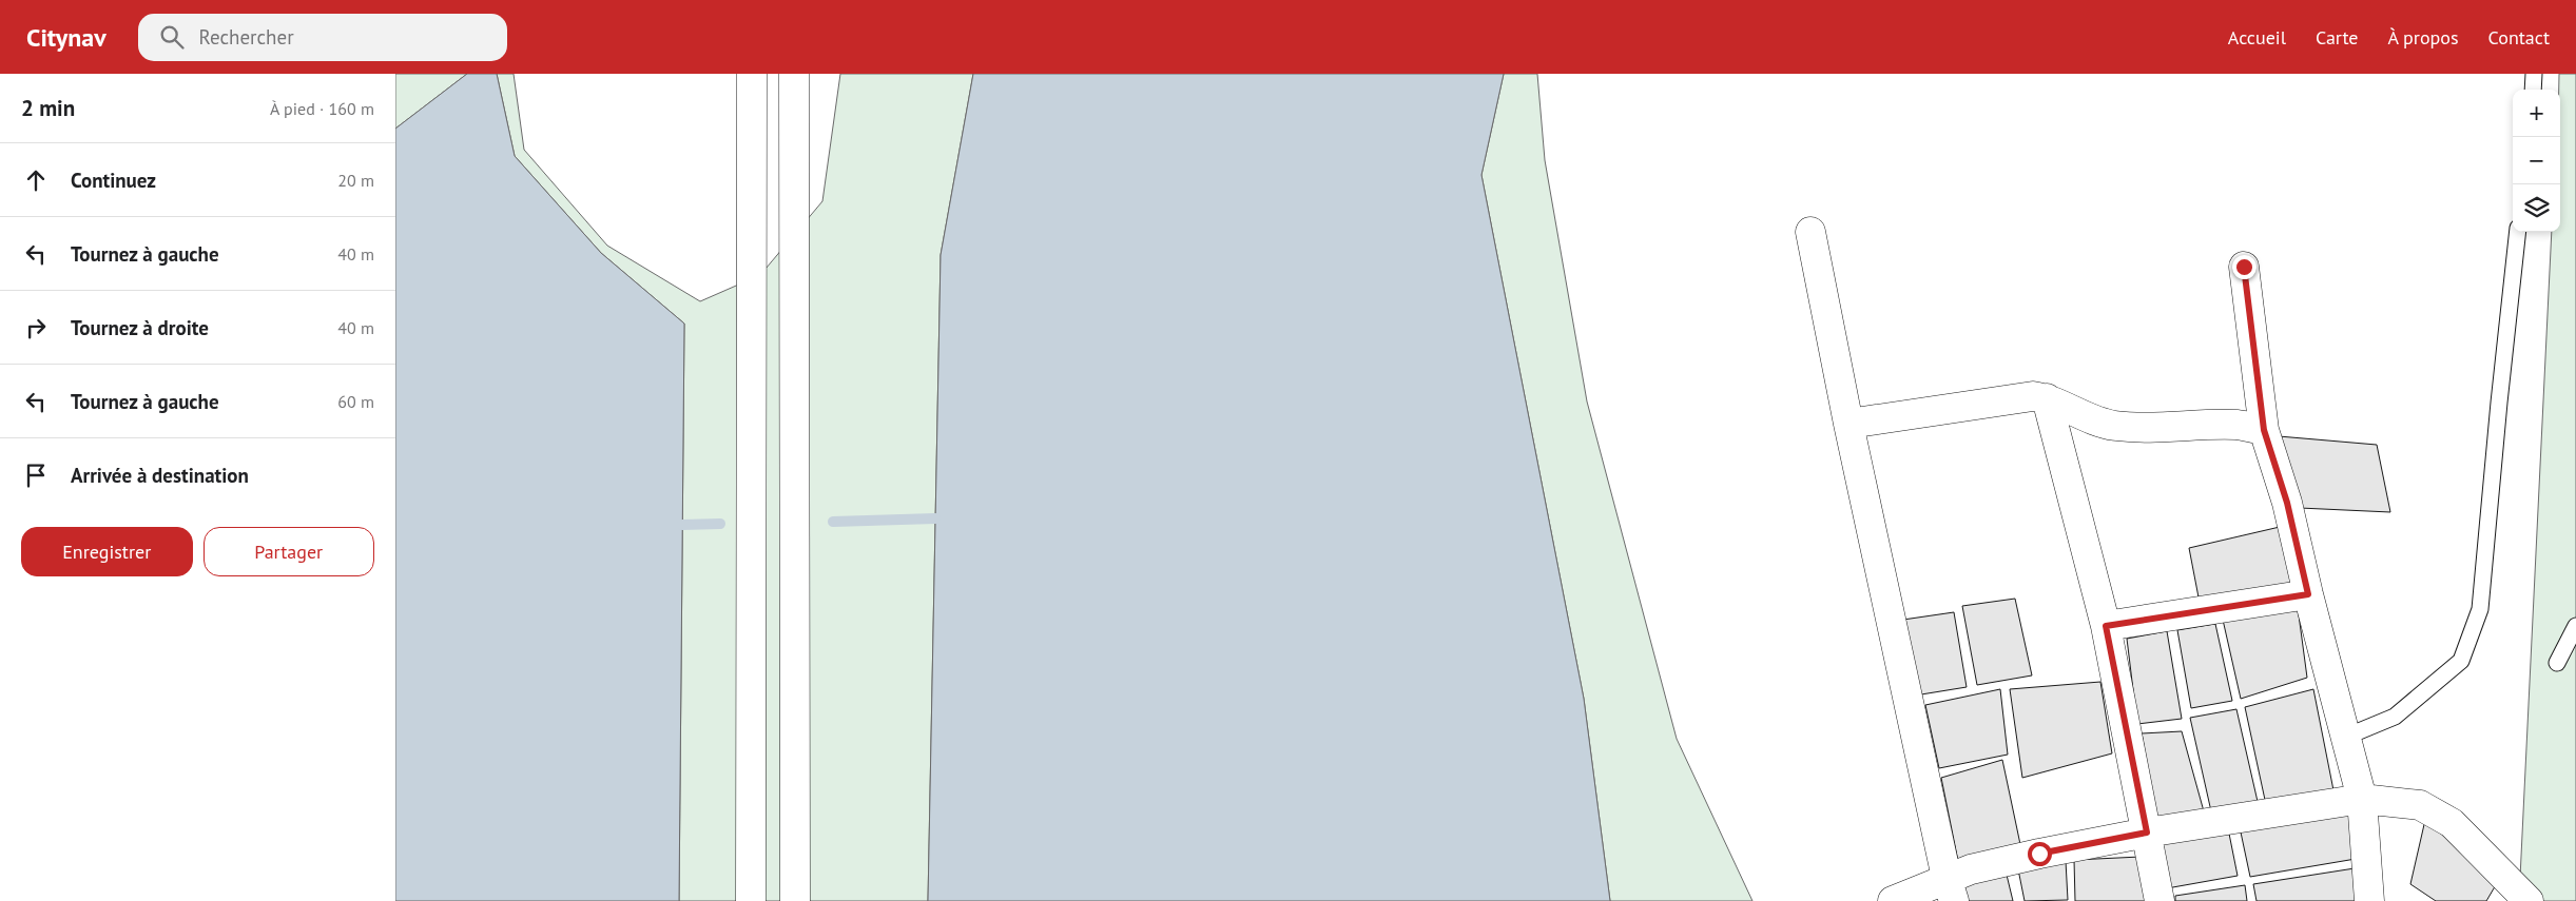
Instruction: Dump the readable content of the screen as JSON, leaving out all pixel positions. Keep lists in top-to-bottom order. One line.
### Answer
{"page":{"header":"Citynav","search":"Rechercher","nav":["Accueil","Carte","À propos","Contact"],"heading":["2 min","À pied · 160 m"],"map_buttons":["+","−"],"list":[["Continuez","20 m"],["Tournez à gauche","40 m"],["Tournez à droite","40 m"],["Tournez à gauche","60 m"],"Arrivée à destination"],"buttons":["Enregistrer","Partager"]}}
